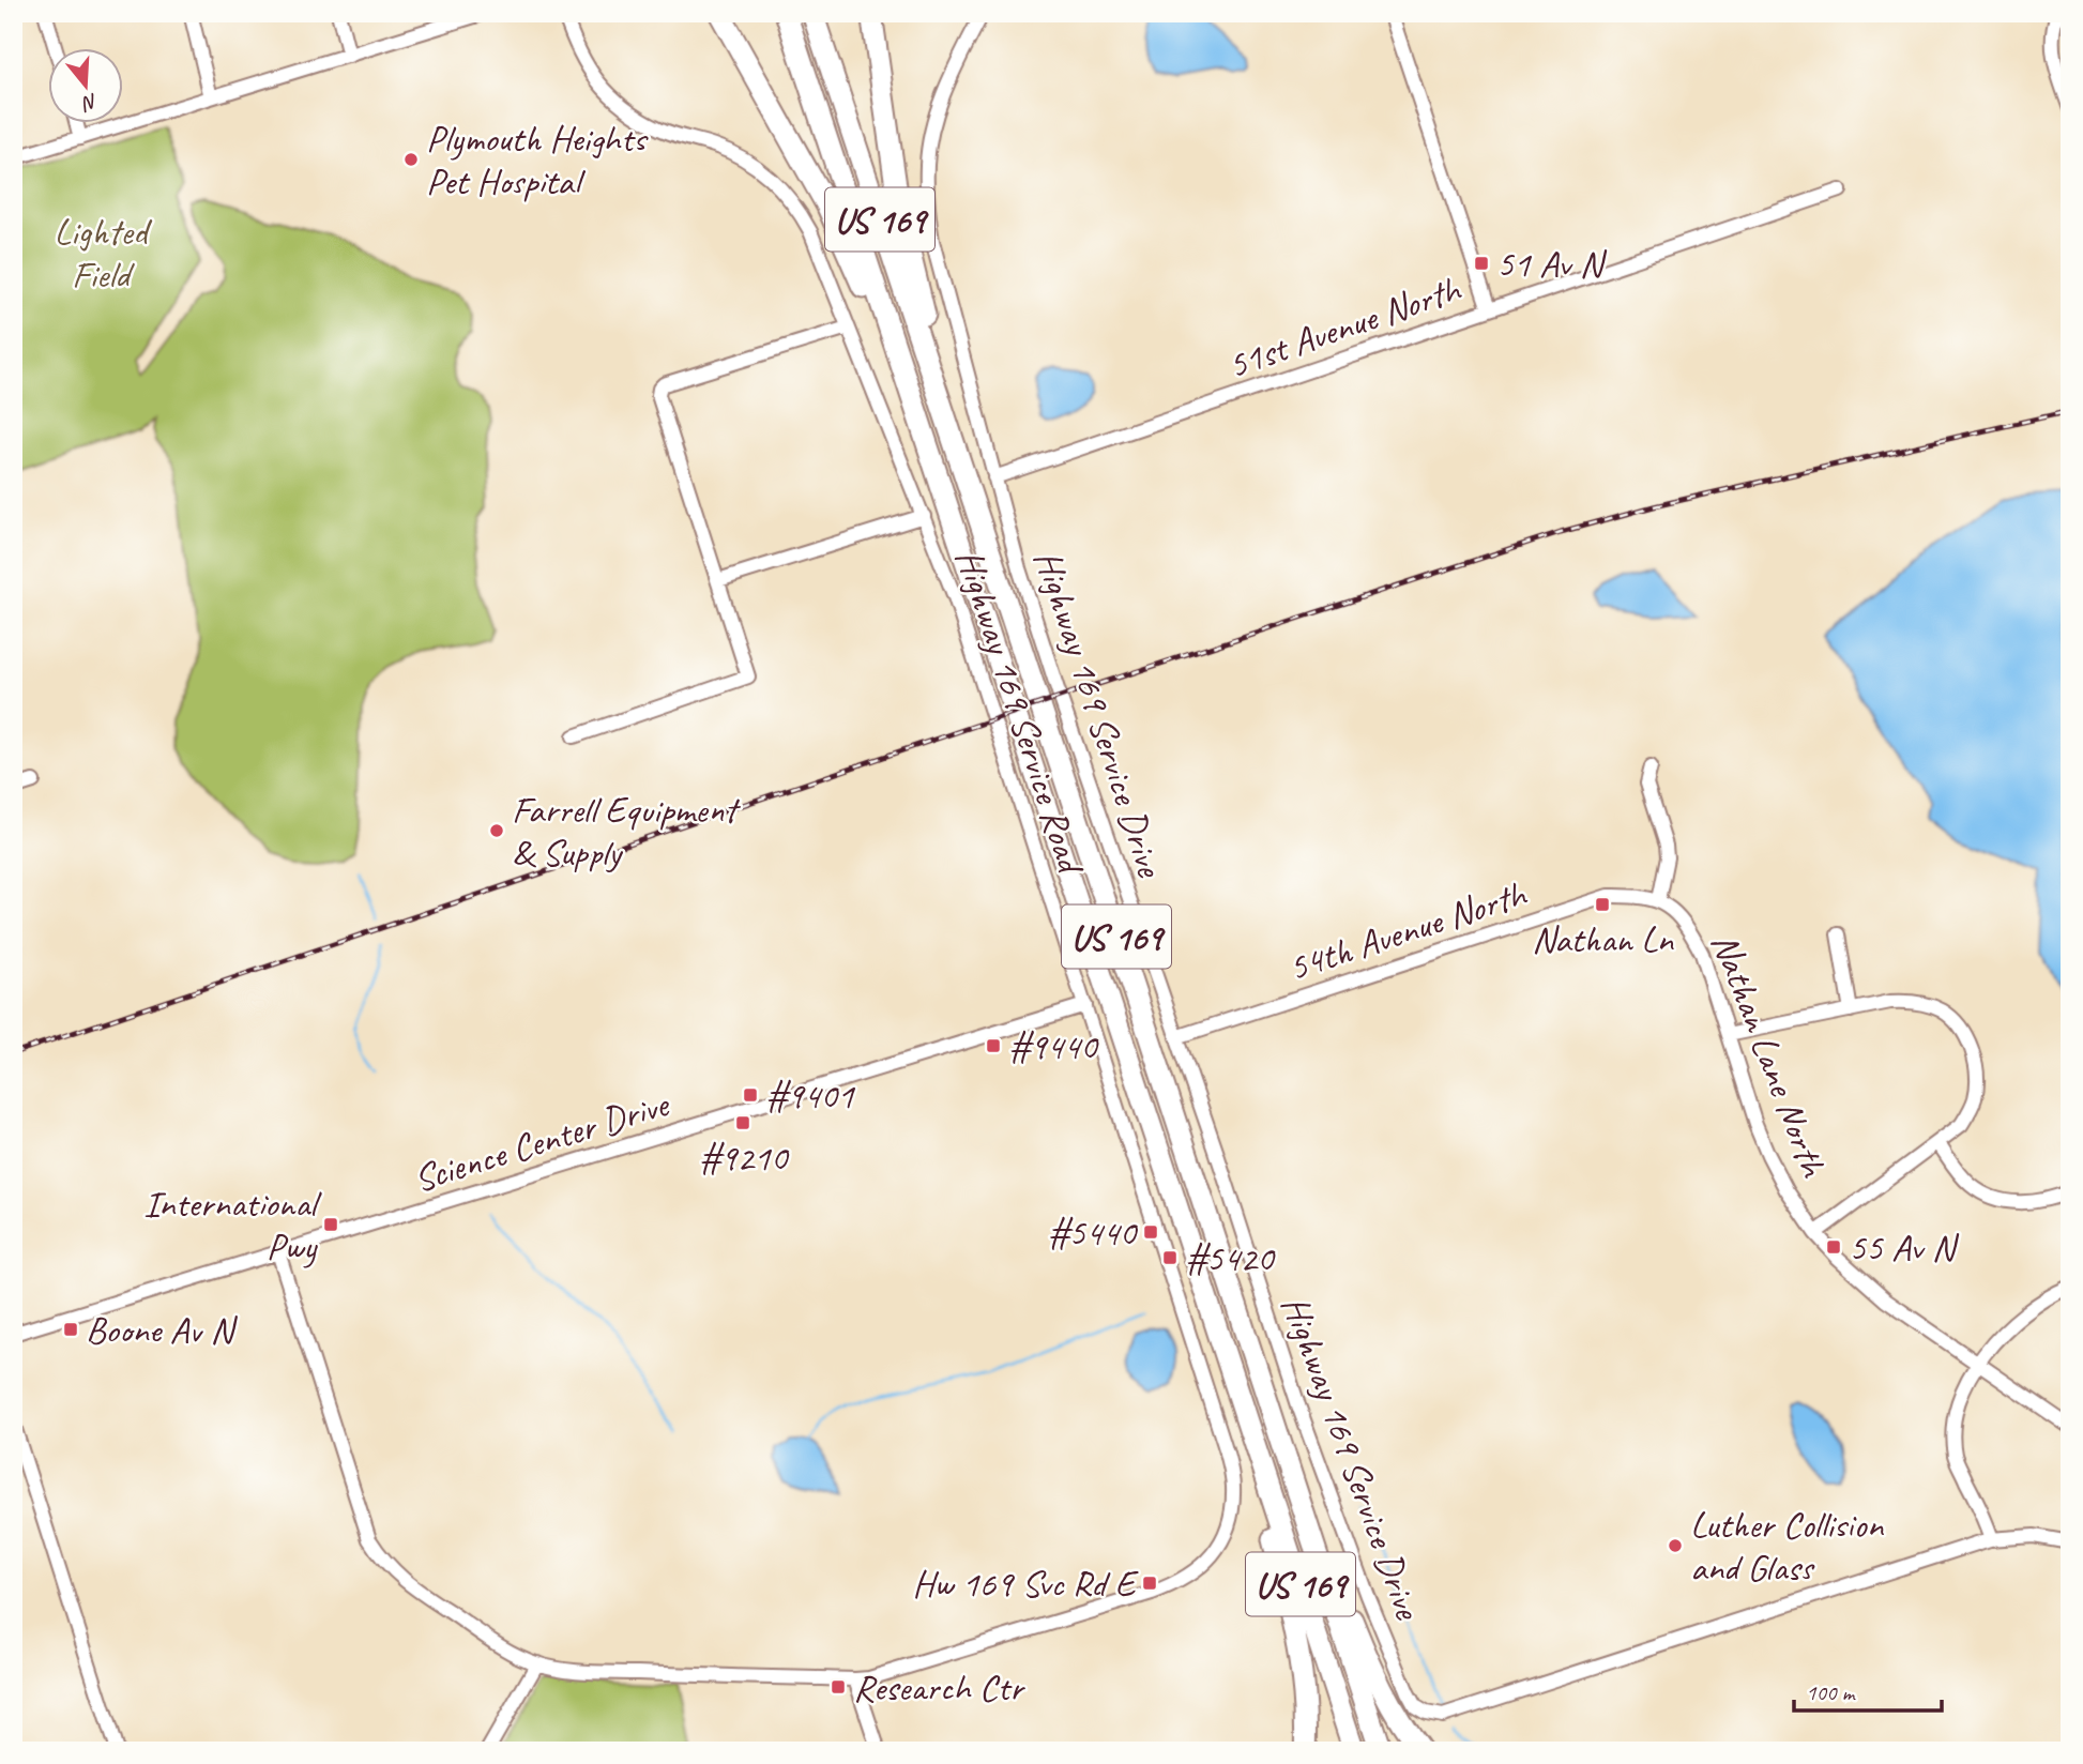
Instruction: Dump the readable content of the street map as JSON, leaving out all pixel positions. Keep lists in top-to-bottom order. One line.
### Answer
{"streets":{"highway":["US 169"],"street":["51st Avenue North","Highway 169 Service Road","Highway 169 Service Drive","54th Avenue North","Nathan Lane North","Science Center Drive"]},"crossings":[["51st Avenue North","Highway 169 Service Drive"],["Highway 169 Service Road","Science Center Drive"],["Highway 169 Service Drive","54th Avenue North"],["54th Avenue North","Nathan Lane North"]],"parks":["Lighted Field"],"places":{"other":["Plymouth Heights Pet Hospital","Farrell Equipment & Supply","Luther Collision and Glass"],"transit":["51 Av N","Nathan Ln","#9440","#9401","#9210","International Pwy","#5440","55 Av N","#5420","Boone Av N","Hw 169 Svc Rd E","Research Ctr"]},"scale_bar":"100 m","north":"bottom"}
